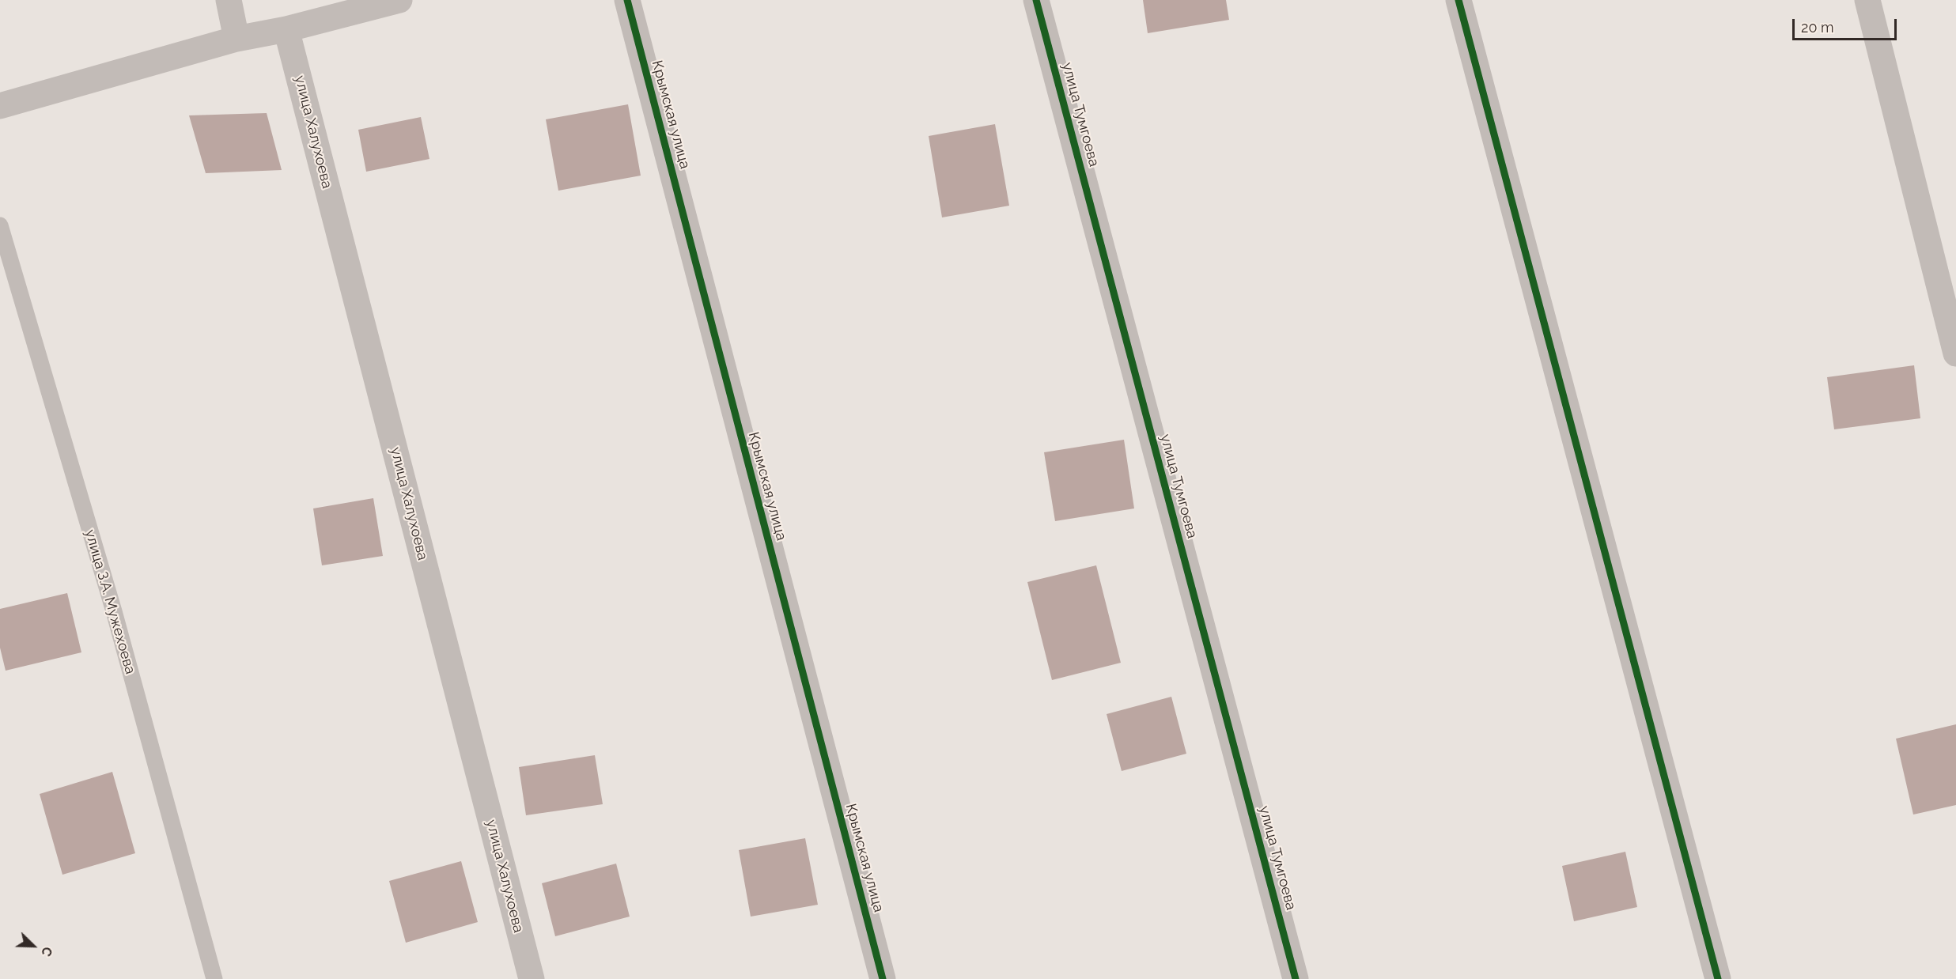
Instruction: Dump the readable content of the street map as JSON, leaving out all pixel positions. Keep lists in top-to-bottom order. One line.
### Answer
{"streets":{"street":["Крымская улица","улица Тумгоева","улица Халухоева"],"lane":["улица З.А. Мужехоева"]},"scale_bar":"20 m","north":"bottom right"}
